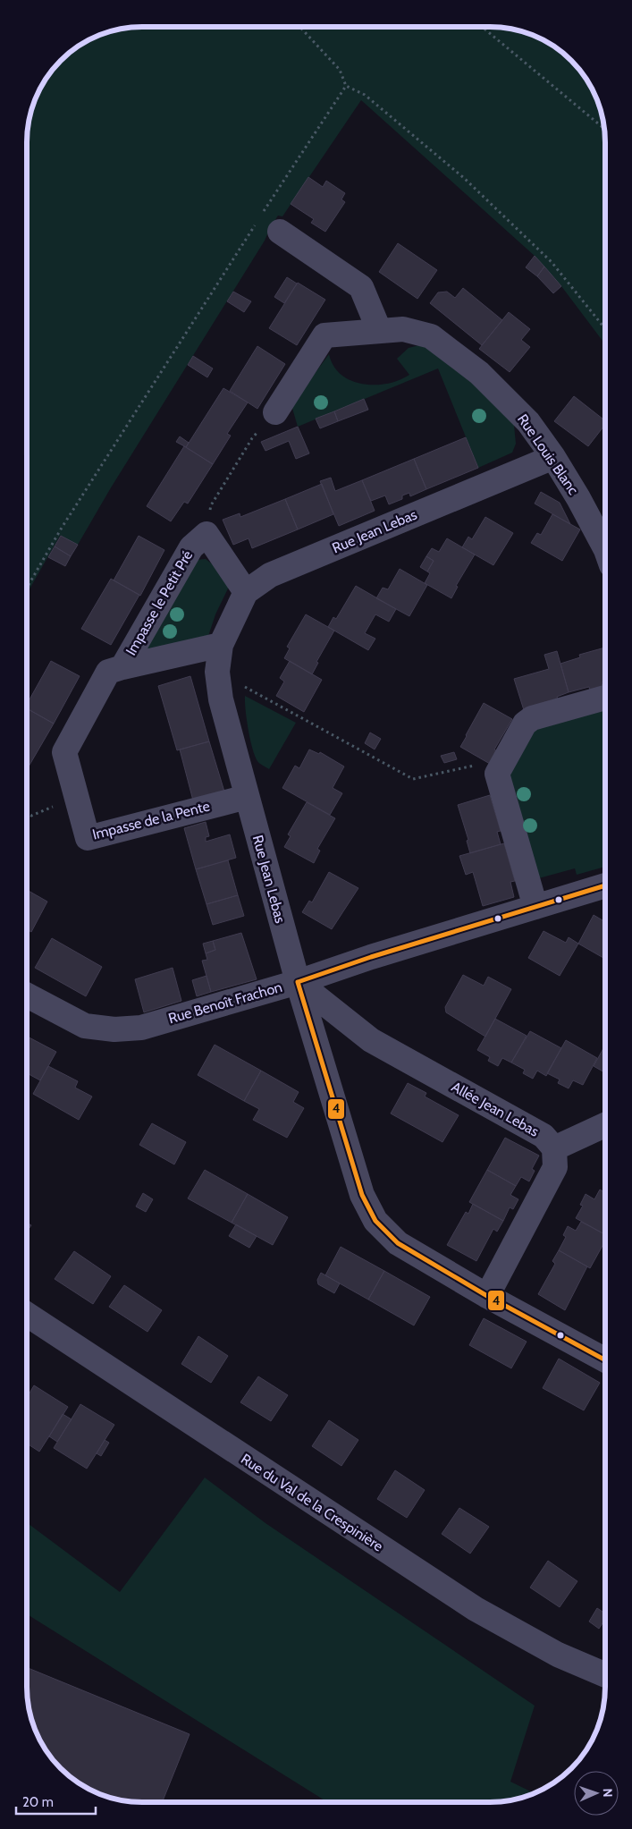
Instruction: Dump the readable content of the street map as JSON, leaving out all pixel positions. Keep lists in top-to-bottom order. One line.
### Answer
{"streets":{"street":["Rue Louis Blanc","Rue Jean Lebas","Impasse le Petit Pré","Impasse de la Pente","Rue Benoît Frachon","Allée Jean Lebas","Rue du Val de la Crespinière"]},"crossings":[["Rue Louis Blanc","Rue Jean Lebas"],["Rue Jean Lebas","Impasse le Petit Pré"],["Rue Jean Lebas","Impasse de la Pente"],["Rue Jean Lebas","Rue Benoît Frachon"],["Rue Jean Lebas","Allée Jean Lebas"],["Impasse le Petit Pré","Impasse de la Pente"],["Rue Benoît Frachon","Allée Jean Lebas"]],"lines":["transit line 4"],"scale_bar":"20 m","north":"right"}
